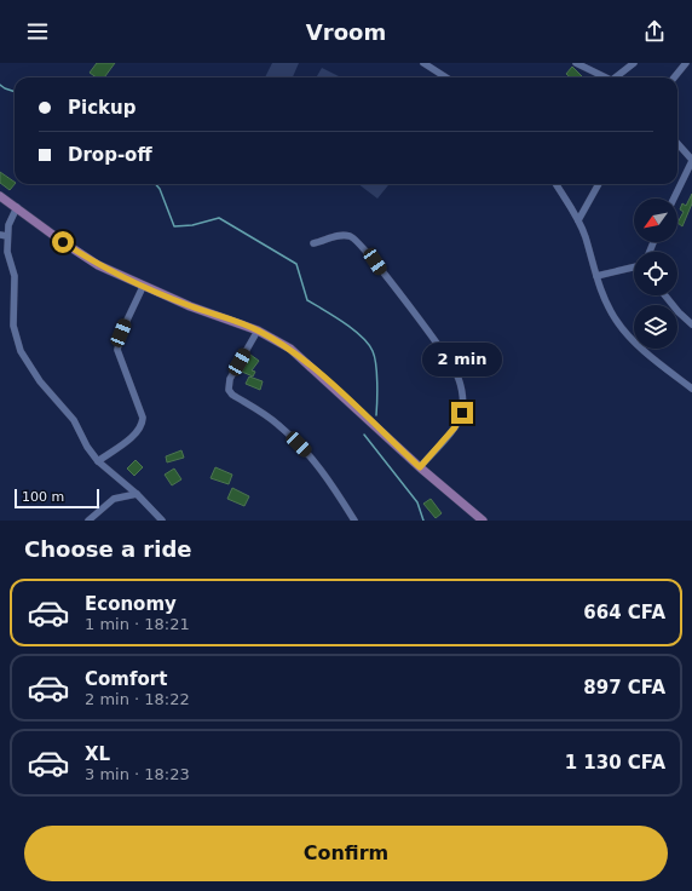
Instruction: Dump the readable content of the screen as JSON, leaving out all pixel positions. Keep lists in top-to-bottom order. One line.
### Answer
{"scale_bar":"100 m","north":"bottom left","page":{"header":"Vroom","banner":["Pickup","Drop-off"],"bubble":"2 min","scale":"100 m","heading":"Choose a ride","list":[{"name":"Economy","note":"1 min · 18:21","value":"664 CFA"},{"name":"Comfort","note":"2 min · 18:22","value":"897 CFA"},{"name":"XL","note":"3 min · 18:23","value":"1 130 CFA"}],"buttons":"Confirm"}}
